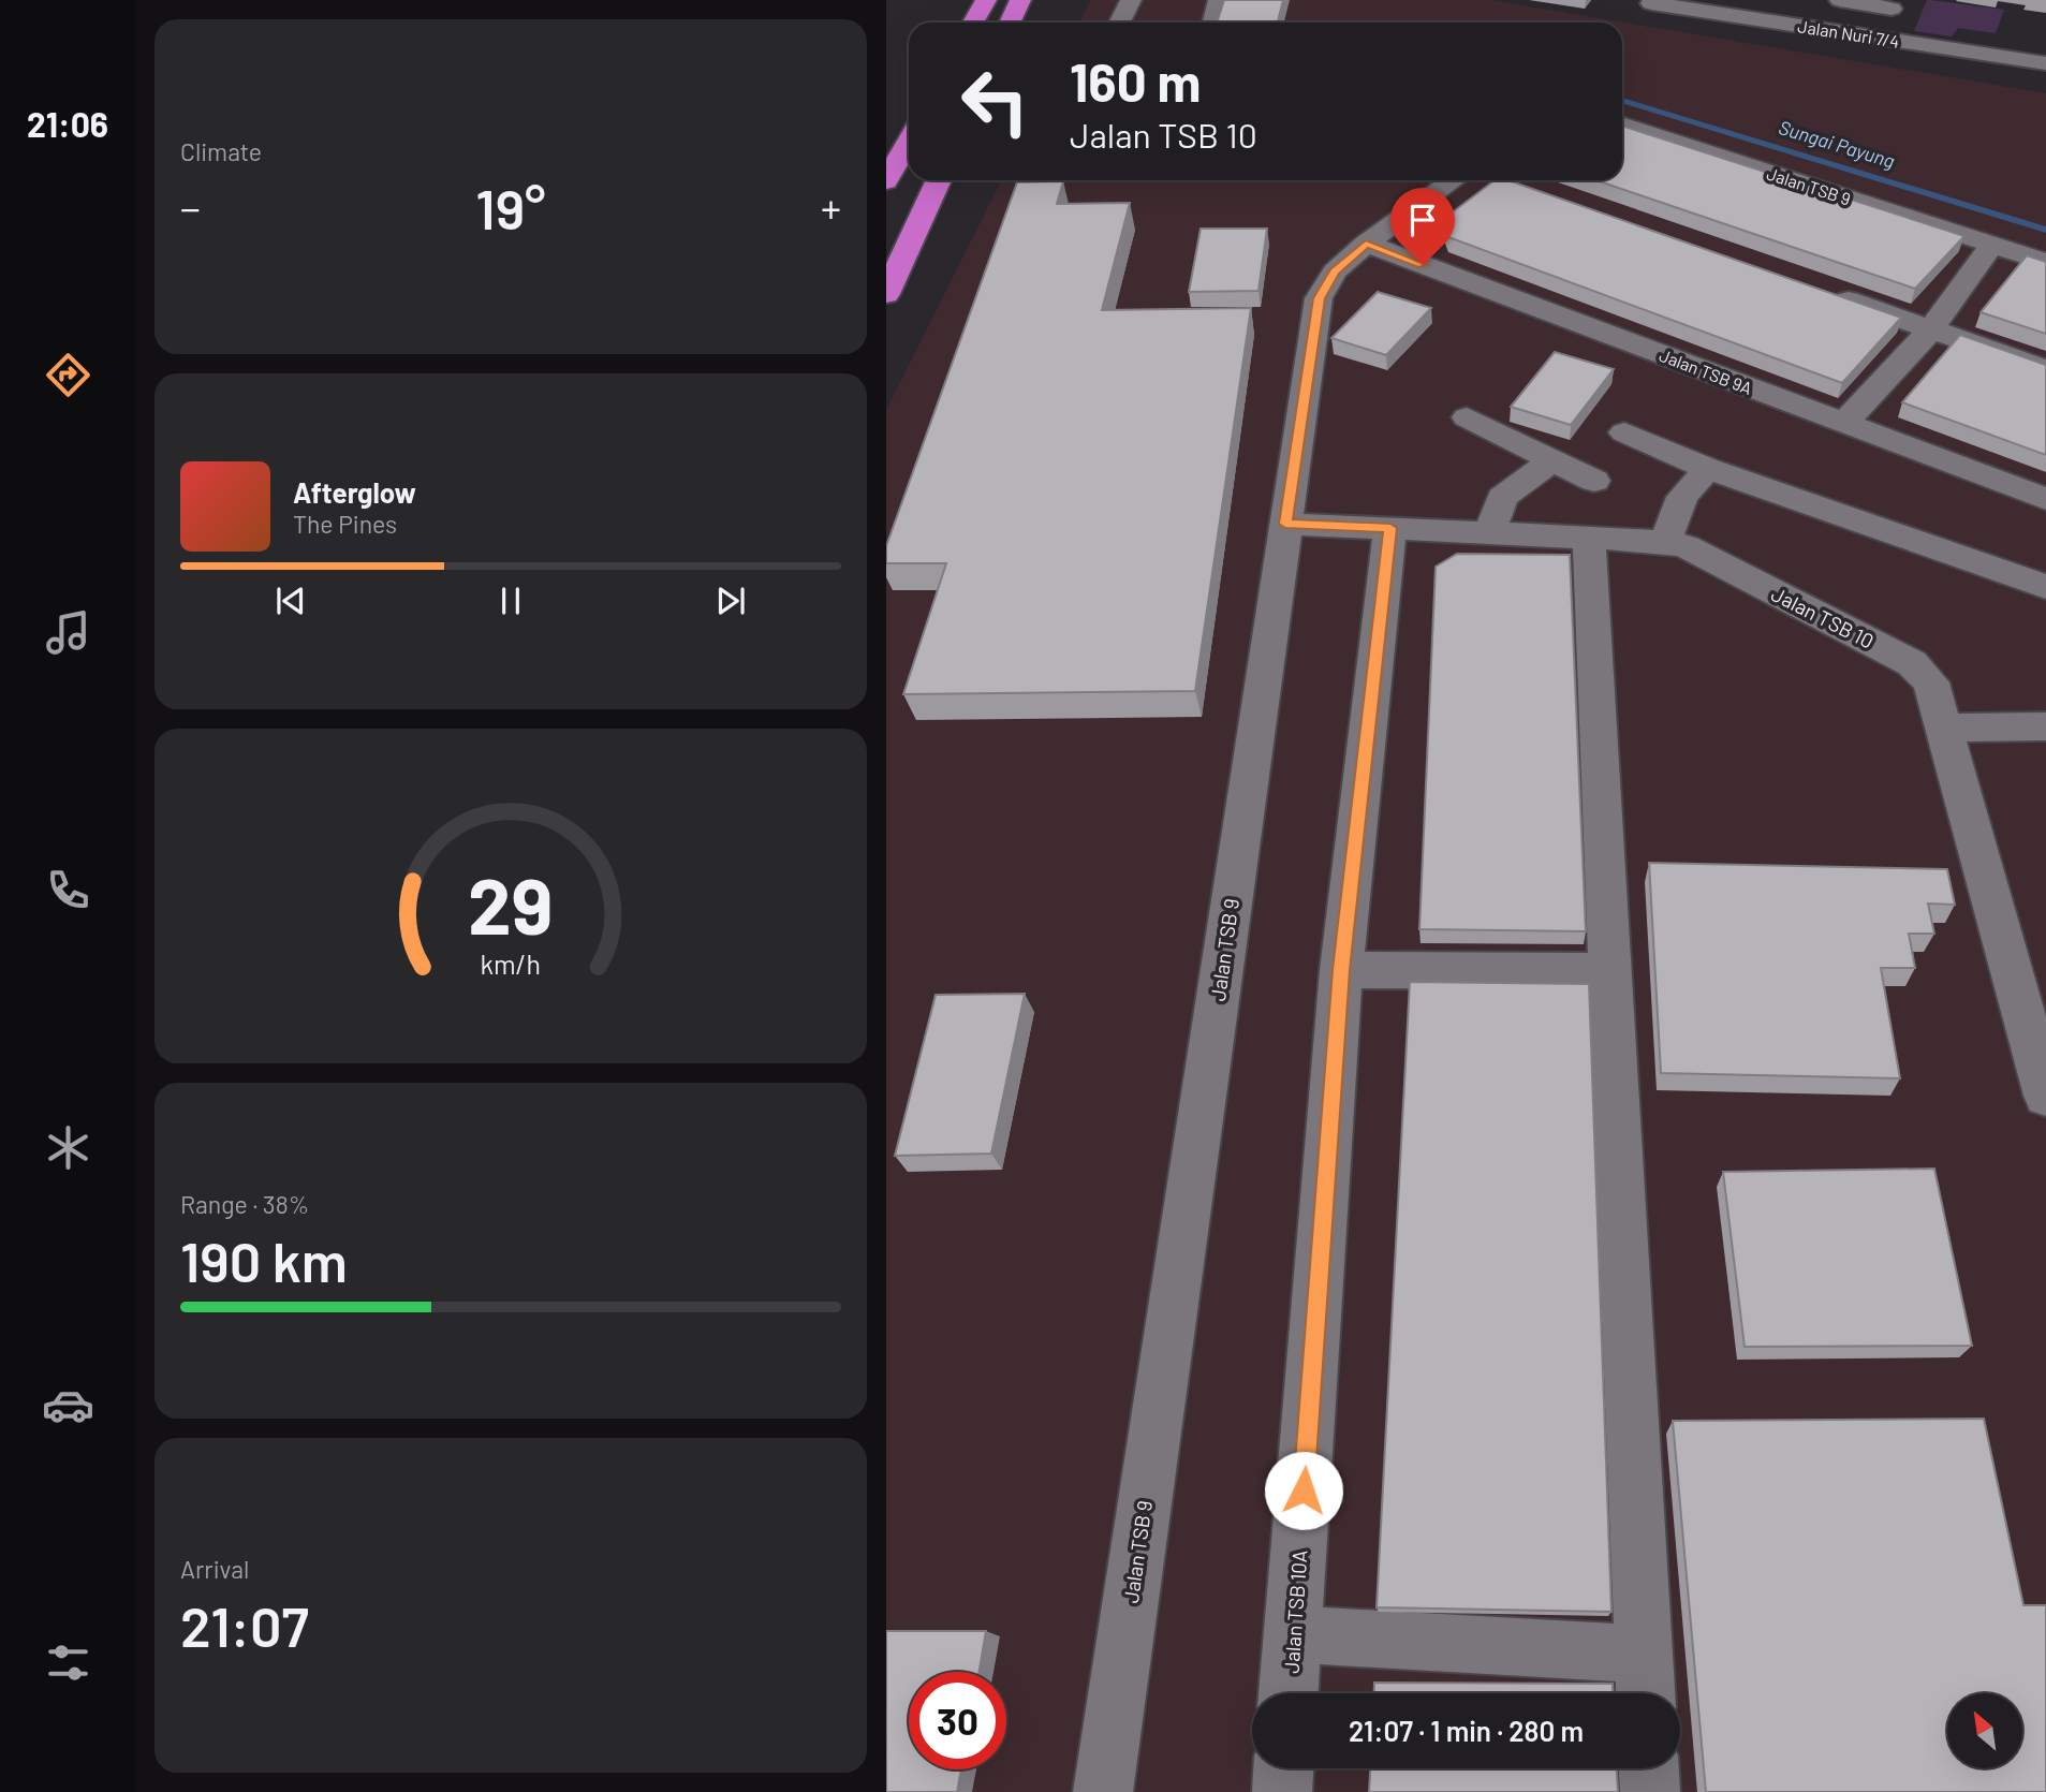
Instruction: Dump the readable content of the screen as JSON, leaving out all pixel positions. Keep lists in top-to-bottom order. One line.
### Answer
{"streets":{"street":["Jalan Nuri 7/4","Jalan TSB 9","Jalan TSB 9A","Jalan TSB 10","Jalan TSB 10A"]},"crossings":[["Jalan TSB 9","Jalan TSB 9A"],["Jalan TSB 9","Jalan TSB 10"],["Jalan TSB 10","Jalan TSB 10A"]],"water":["Sungai Payung"],"north":"top left","page":{"tabs":"21:06","tile":["Climate",["Range · 38%","190 km"],["Arrival","21:07"]],"turn":["160 m","Jalan TSB 10"],"heat":["−","19°","+"],"song":["Afterglow","The Pines"],"limit":"30","trip":"21:07 · 1 min · 280 m","gauge":["29","km/h"]}}
